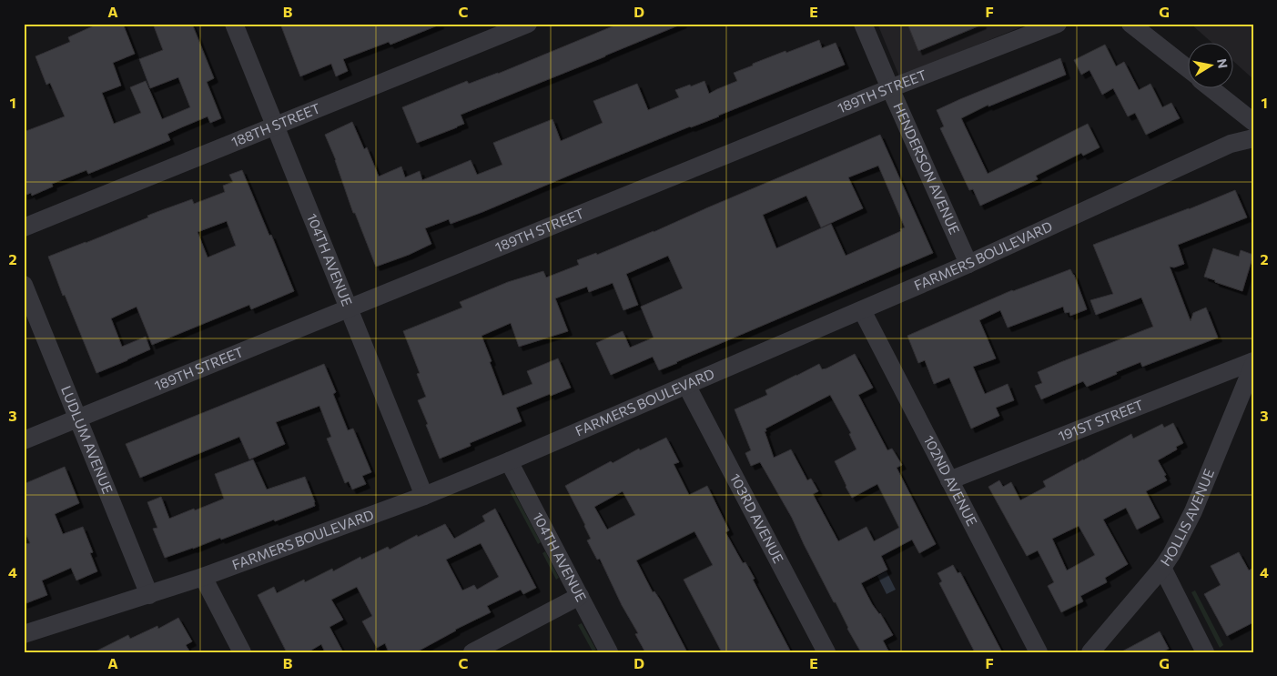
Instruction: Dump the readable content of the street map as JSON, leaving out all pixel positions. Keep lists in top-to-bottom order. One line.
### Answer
{"streets":{"street":["189TH STREET","188TH STREET","HENDERSON AVENUE","FARMERS BOULEVARD","104TH AVENUE","191ST STREET","LUDLUM AVENUE","102ND AVENUE","HOLLIS AVENUE","103RD AVENUE"]},"crossings":[["189TH STREET","HENDERSON AVENUE"],["189TH STREET","104TH AVENUE"],["189TH STREET","LUDLUM AVENUE"],["188TH STREET","104TH AVENUE"],["HENDERSON AVENUE","FARMERS BOULEVARD"],["FARMERS BOULEVARD","104TH AVENUE"],["FARMERS BOULEVARD","LUDLUM AVENUE"],["FARMERS BOULEVARD","102ND AVENUE"],["FARMERS BOULEVARD","103RD AVENUE"],["191ST STREET","102ND AVENUE"],["191ST STREET","HOLLIS AVENUE"]],"north":"right","grid":{"columns":["A","B","C","D","E","F","G"],"rows":["1","2","3","4"]}}
